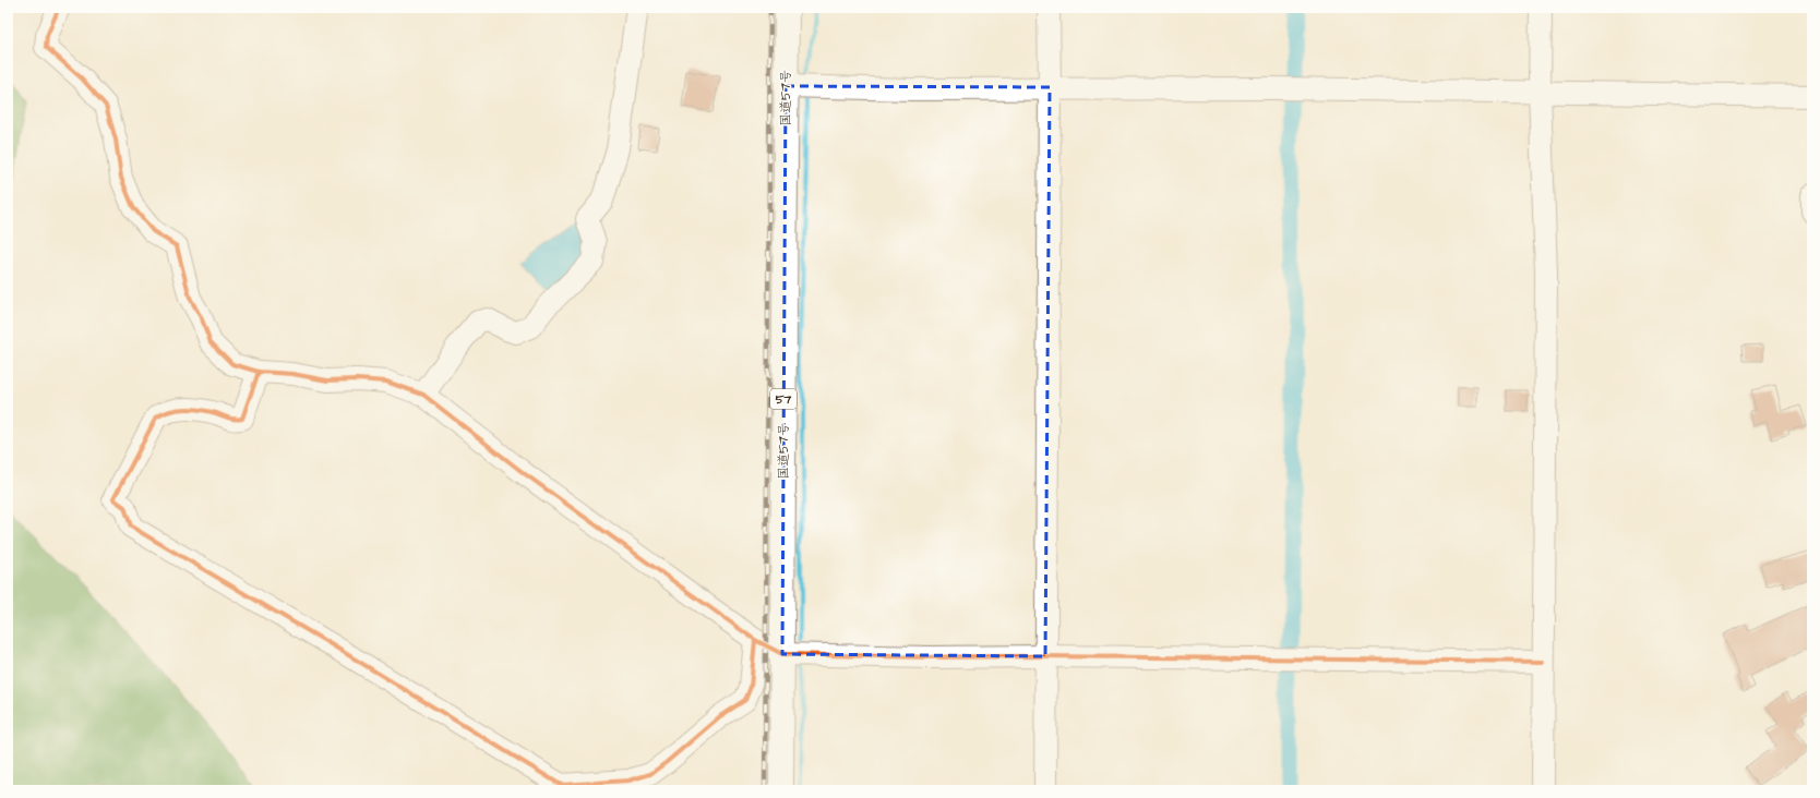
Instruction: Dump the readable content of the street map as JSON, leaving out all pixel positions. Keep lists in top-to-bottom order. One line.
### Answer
{"streets":{"highway":["国道57号","57"]}}
